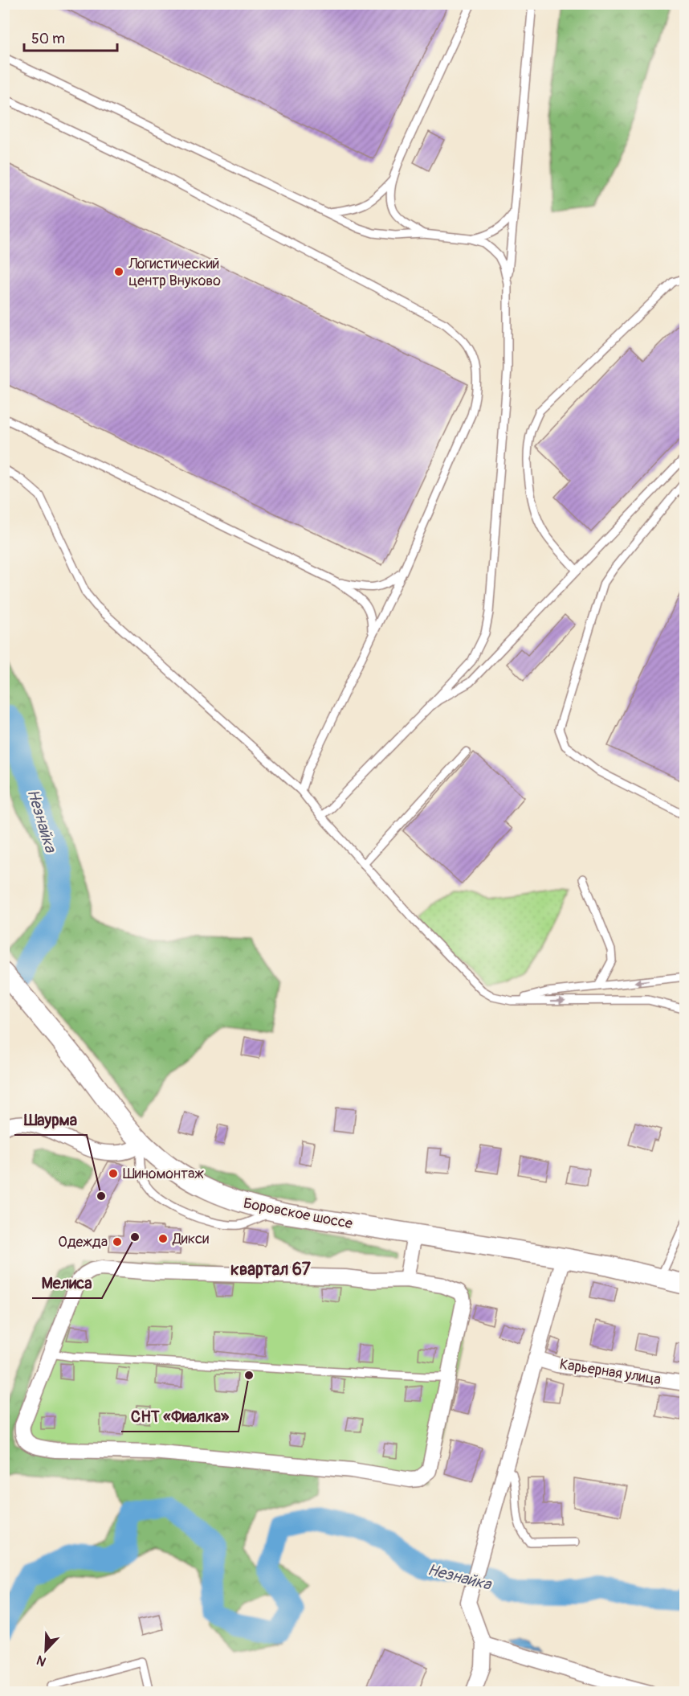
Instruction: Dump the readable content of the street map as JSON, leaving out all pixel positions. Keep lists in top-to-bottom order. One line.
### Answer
{"streets":{"main road":["Боровское шоссе"],"street":["Карьерная улица"]},"districts":["квартал 67"],"water":["Незнайка"],"places":["Логистический центр Внуково","Шиномонтаж","Шаурма","Мелиса","Дикси","Одежда","СНТ «Фиалка»"],"scale_bar":"50 m","north":"bottom left"}
